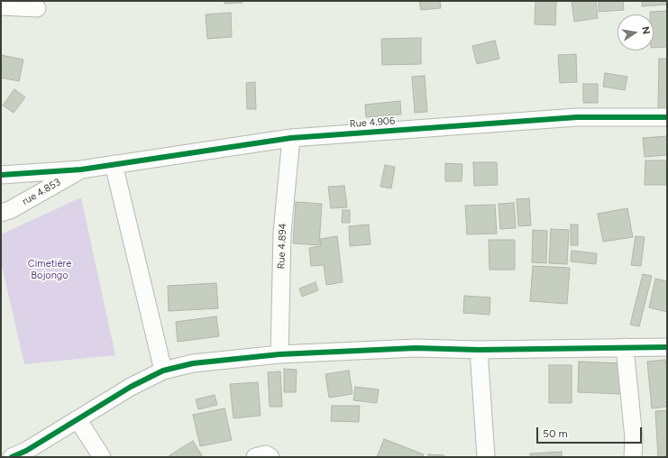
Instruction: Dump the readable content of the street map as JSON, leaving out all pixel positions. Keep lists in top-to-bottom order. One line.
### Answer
{"streets":{"street":["Rue 4.906","rue 4.853","Rue 4.894"]},"crossings":[["Rue 4.906","rue 4.853"],["Rue 4.906","Rue 4.894"]],"parks":["Cimetière Bojongo"],"scale_bar":"50 m","north":"right"}
